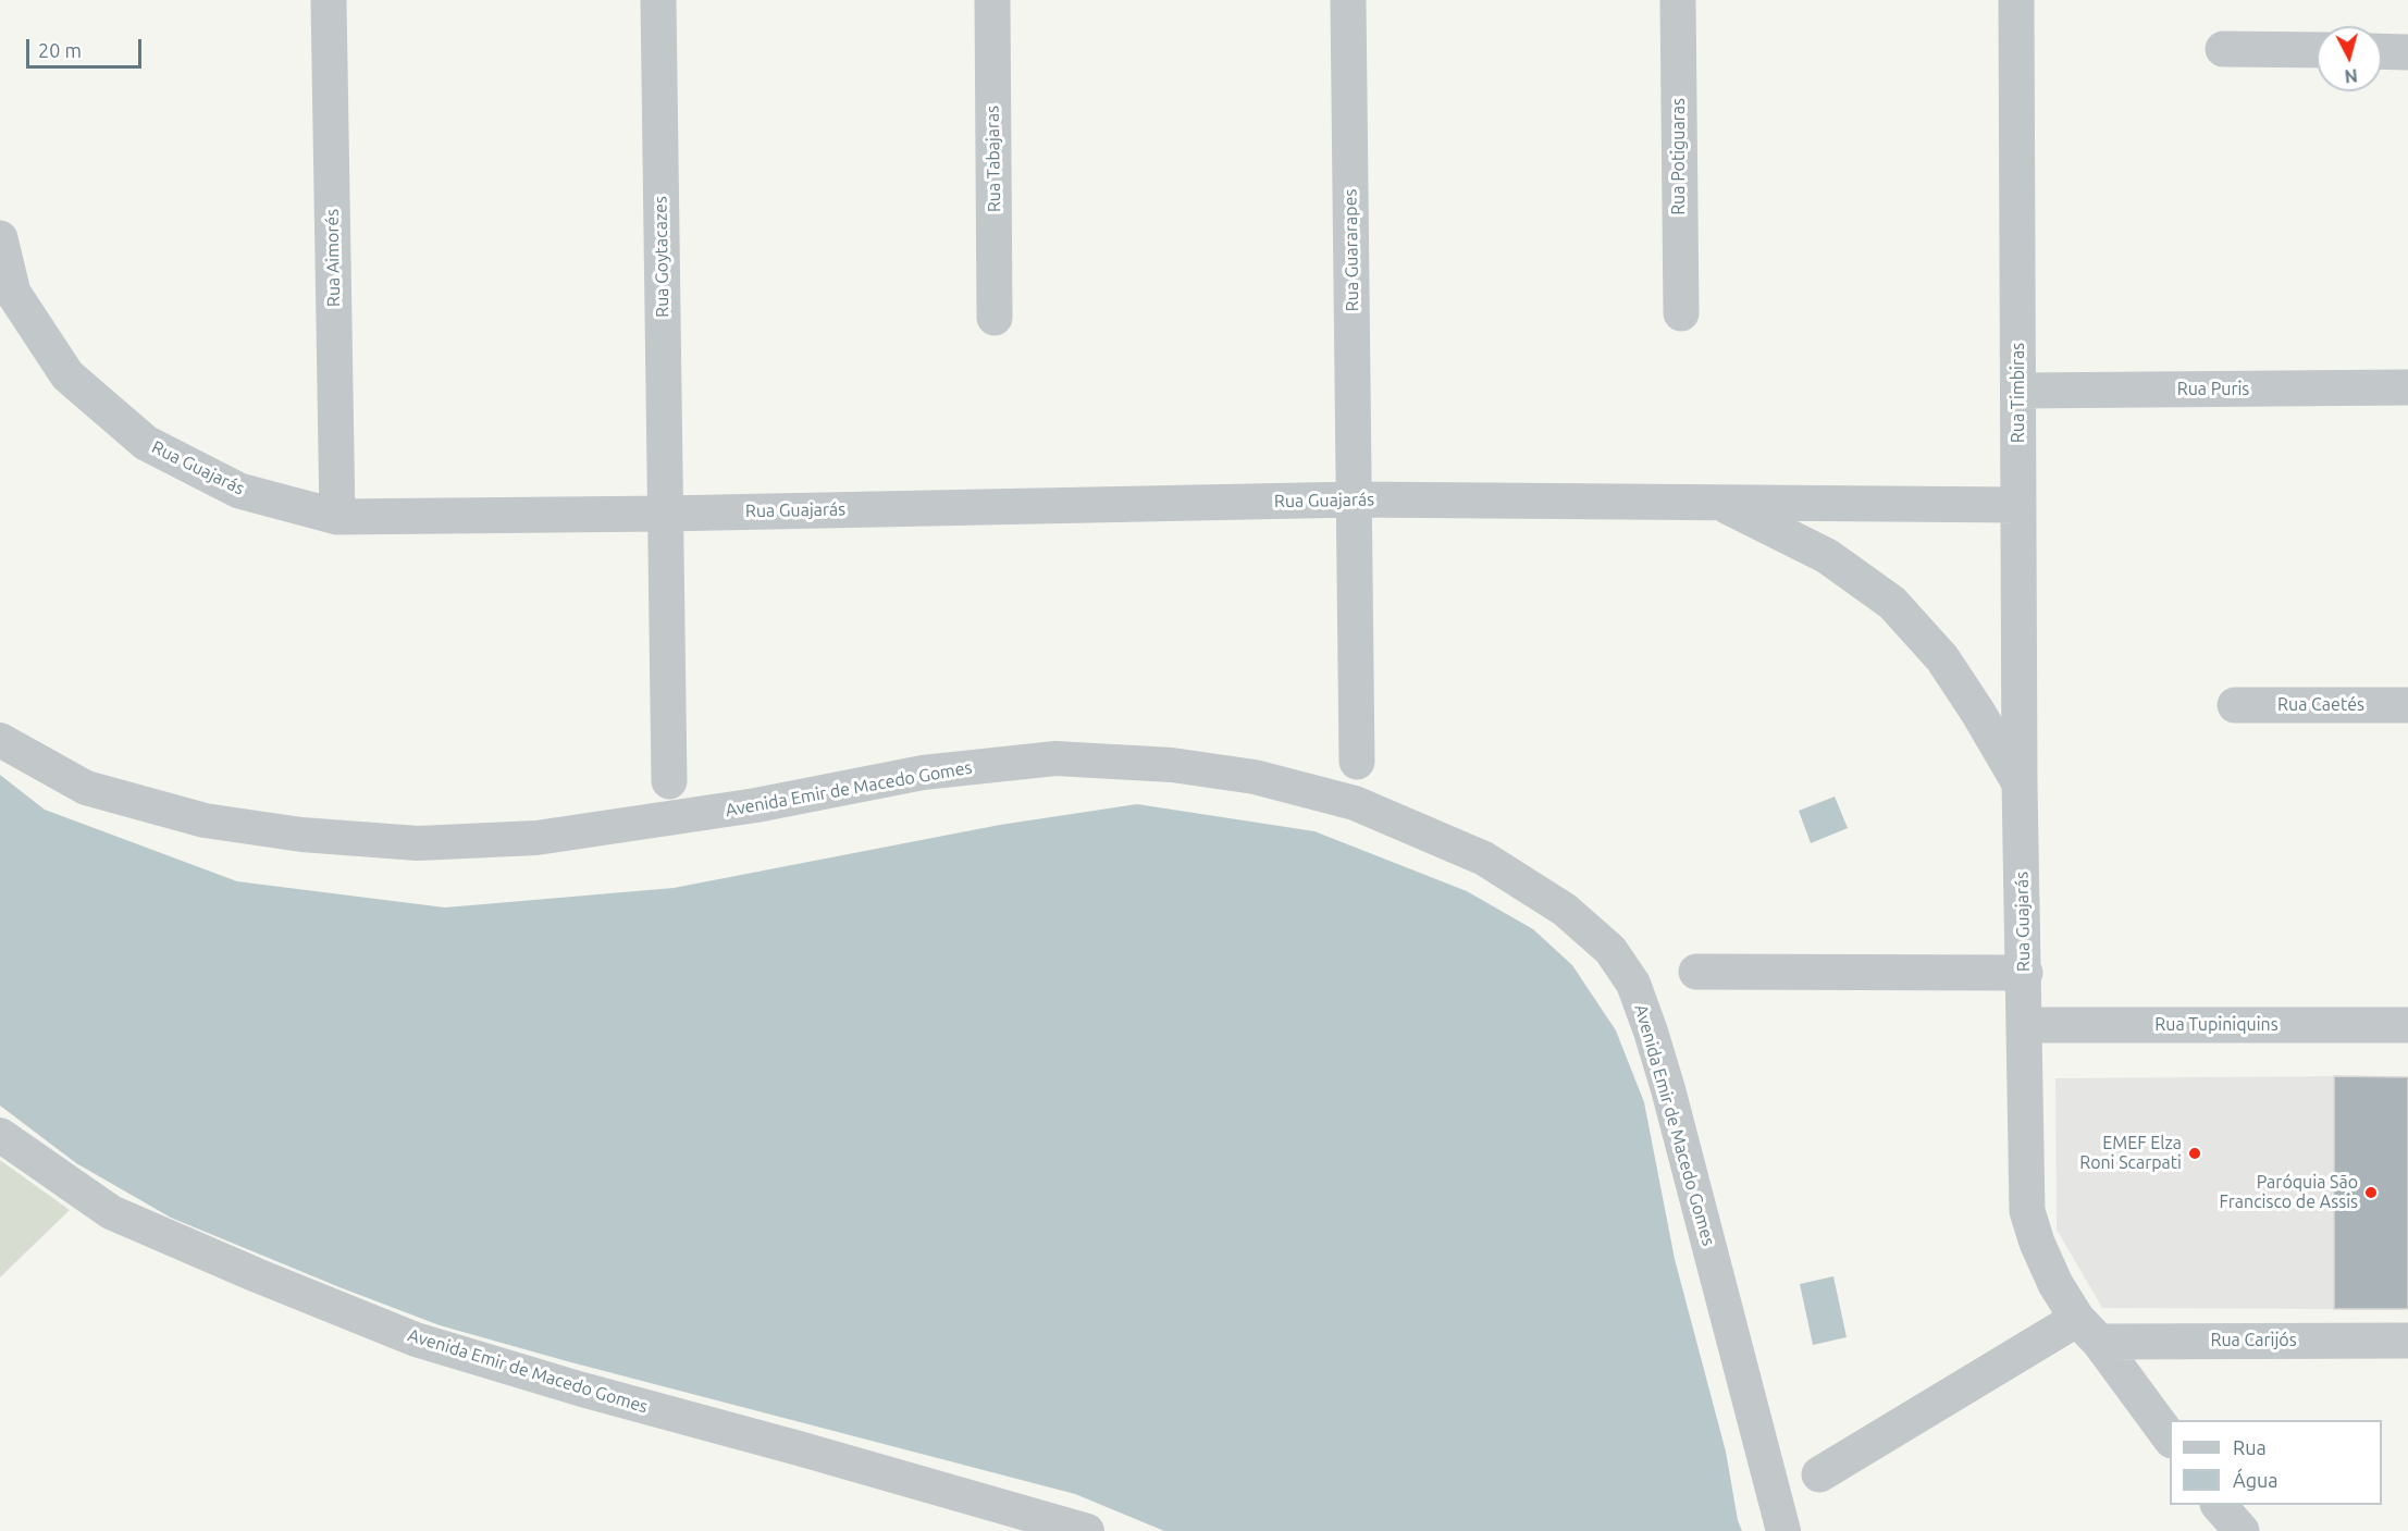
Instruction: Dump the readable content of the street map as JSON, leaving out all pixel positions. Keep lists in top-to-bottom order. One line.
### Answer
{"streets":{"street":["Rua Potiguaras","Rua Tabajaras","Rua Guararapes","Rua Goytacazes","Rua Aimorés","Rua Puris","Rua Timbiras","Rua Guajarás","Rua Caetés","Avenida Emir de Macedo Gomes","Rua Tupiniquins","Rua Carijós"]},"crossings":[["Rua Guararapes","Rua Guajarás"],["Rua Goytacazes","Rua Guajarás"],["Rua Aimorés","Rua Guajarás"],["Rua Puris","Rua Timbiras"],["Rua Timbiras","Rua Guajarás"],["Rua Guajarás","Rua Tupiniquins"],["Rua Guajarás","Rua Carijós"]],"places":["EMEF Elza Roni Scarpati","Paróquia São Francisco de Assis"],"legend":["Rua","Água"],"scale_bar":"20 m","north":"bottom"}
